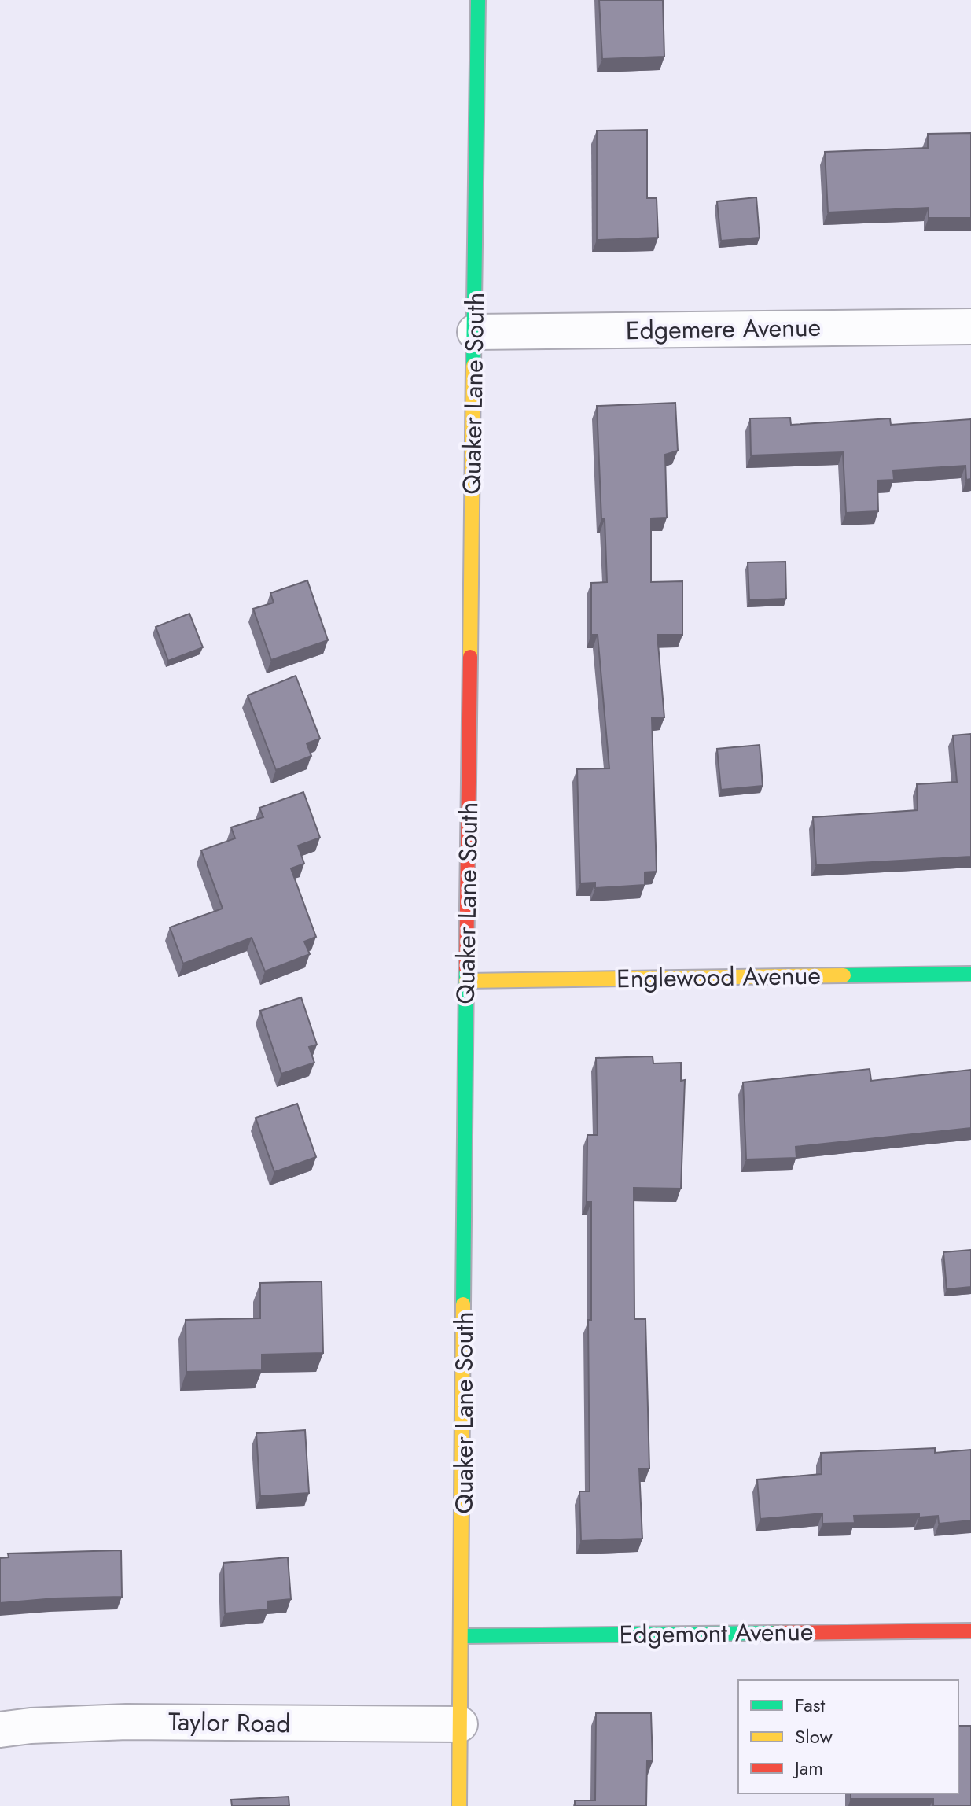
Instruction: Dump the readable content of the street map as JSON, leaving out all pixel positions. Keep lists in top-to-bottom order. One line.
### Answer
{"streets":{"main road":["Quaker Lane South","Englewood Avenue","Edgemont Avenue"],"street":["Edgemere Avenue","Taylor Road"]},"crossings":[["Edgemere Avenue","Quaker Lane South"],["Quaker Lane South","Englewood Avenue"],["Quaker Lane South","Edgemont Avenue"],["Quaker Lane South","Taylor Road"]],"legend":["Fast","Slow","Jam"]}
